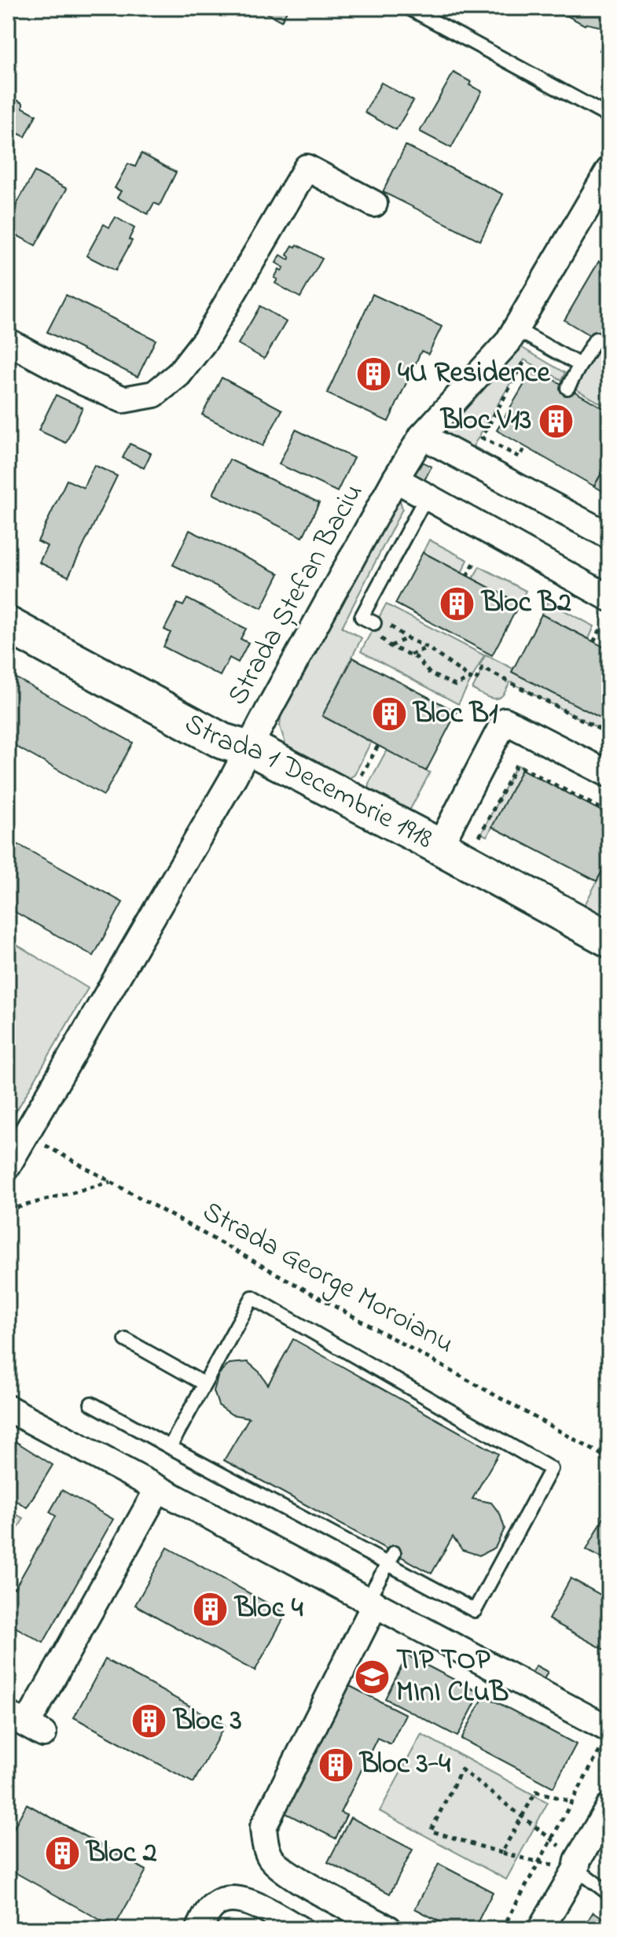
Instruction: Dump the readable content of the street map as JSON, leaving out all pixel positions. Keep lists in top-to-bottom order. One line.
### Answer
{"streets":{"street":["Strada Ștefan Baciu","Strada 1 Decembrie 1918"],"path":["Strada George Moroianu"]},"crossings":[["Strada Ștefan Baciu","Strada 1 Decembrie 1918"],["Strada Ștefan Baciu","Strada George Moroianu"]],"places":{"building":["4U Residence","Bloc V13","Bloc B2","Bloc B1","Bloc 4","Bloc 3","Bloc 3-4","Bloc 2"],"school or university":["TIP TOP MInI CLuB"]}}
